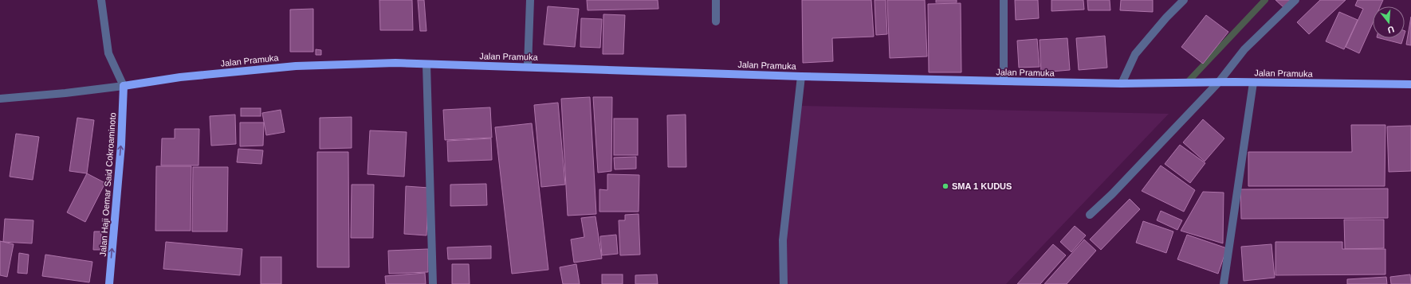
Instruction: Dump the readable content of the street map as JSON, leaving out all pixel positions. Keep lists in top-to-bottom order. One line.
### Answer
{"streets":{"main road":["Jalan Pramuka","Jalan Haji Oemar Said Cokroaminoto"]},"crossings":[["Jalan Pramuka","Jalan Haji Oemar Said Cokroaminoto"]],"one_way":["Jalan Haji Oemar Said Cokroaminoto"],"places":["SMA 1 KUDUS"],"north":"bottom"}
